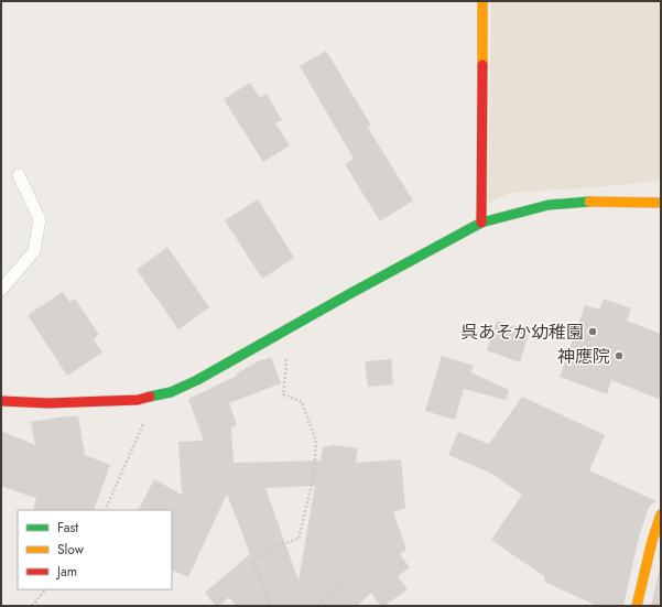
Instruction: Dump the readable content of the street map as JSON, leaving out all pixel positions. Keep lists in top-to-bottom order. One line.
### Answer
{"places":["呉あそか幼稚園","神應院"],"legend":["Fast","Slow","Jam"]}
